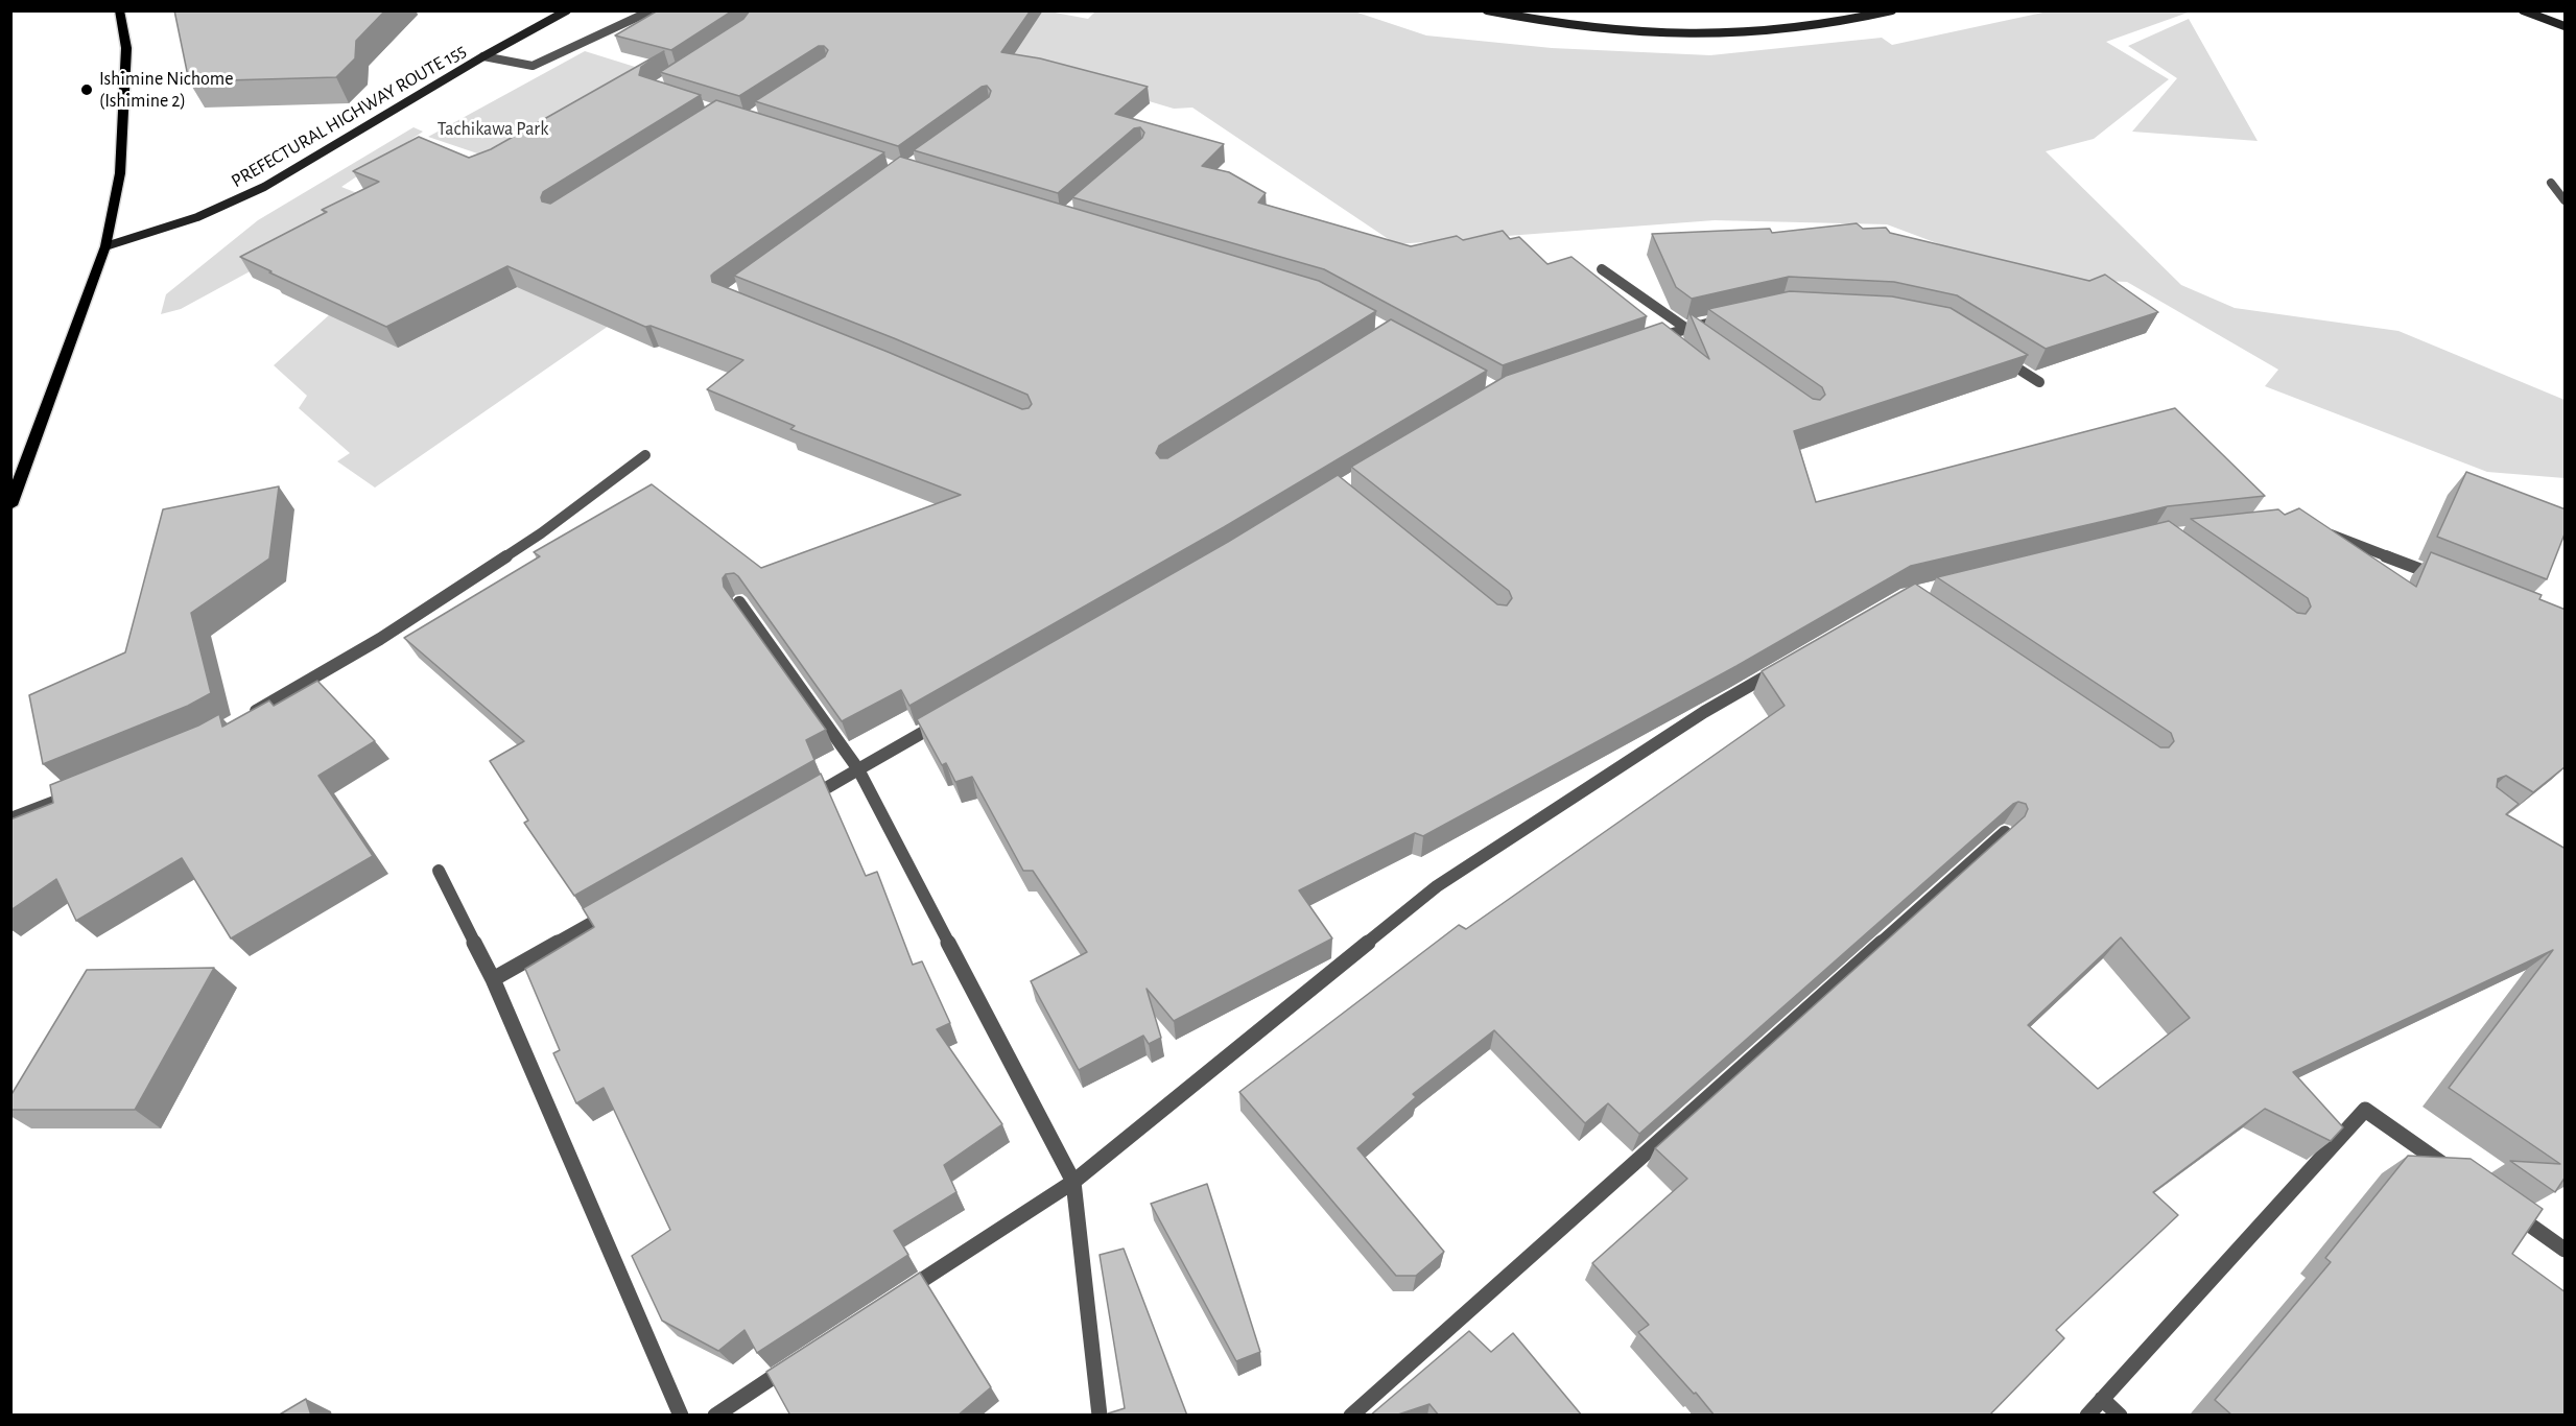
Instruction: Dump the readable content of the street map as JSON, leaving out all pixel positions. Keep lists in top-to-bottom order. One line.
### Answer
{"streets":{"main road":["PREFECTURAL HIGHWAY ROUTE 155"]},"parks":["Tachikawa Park"],"places":["Ishimine Nichome (Ishimine 2)"]}
